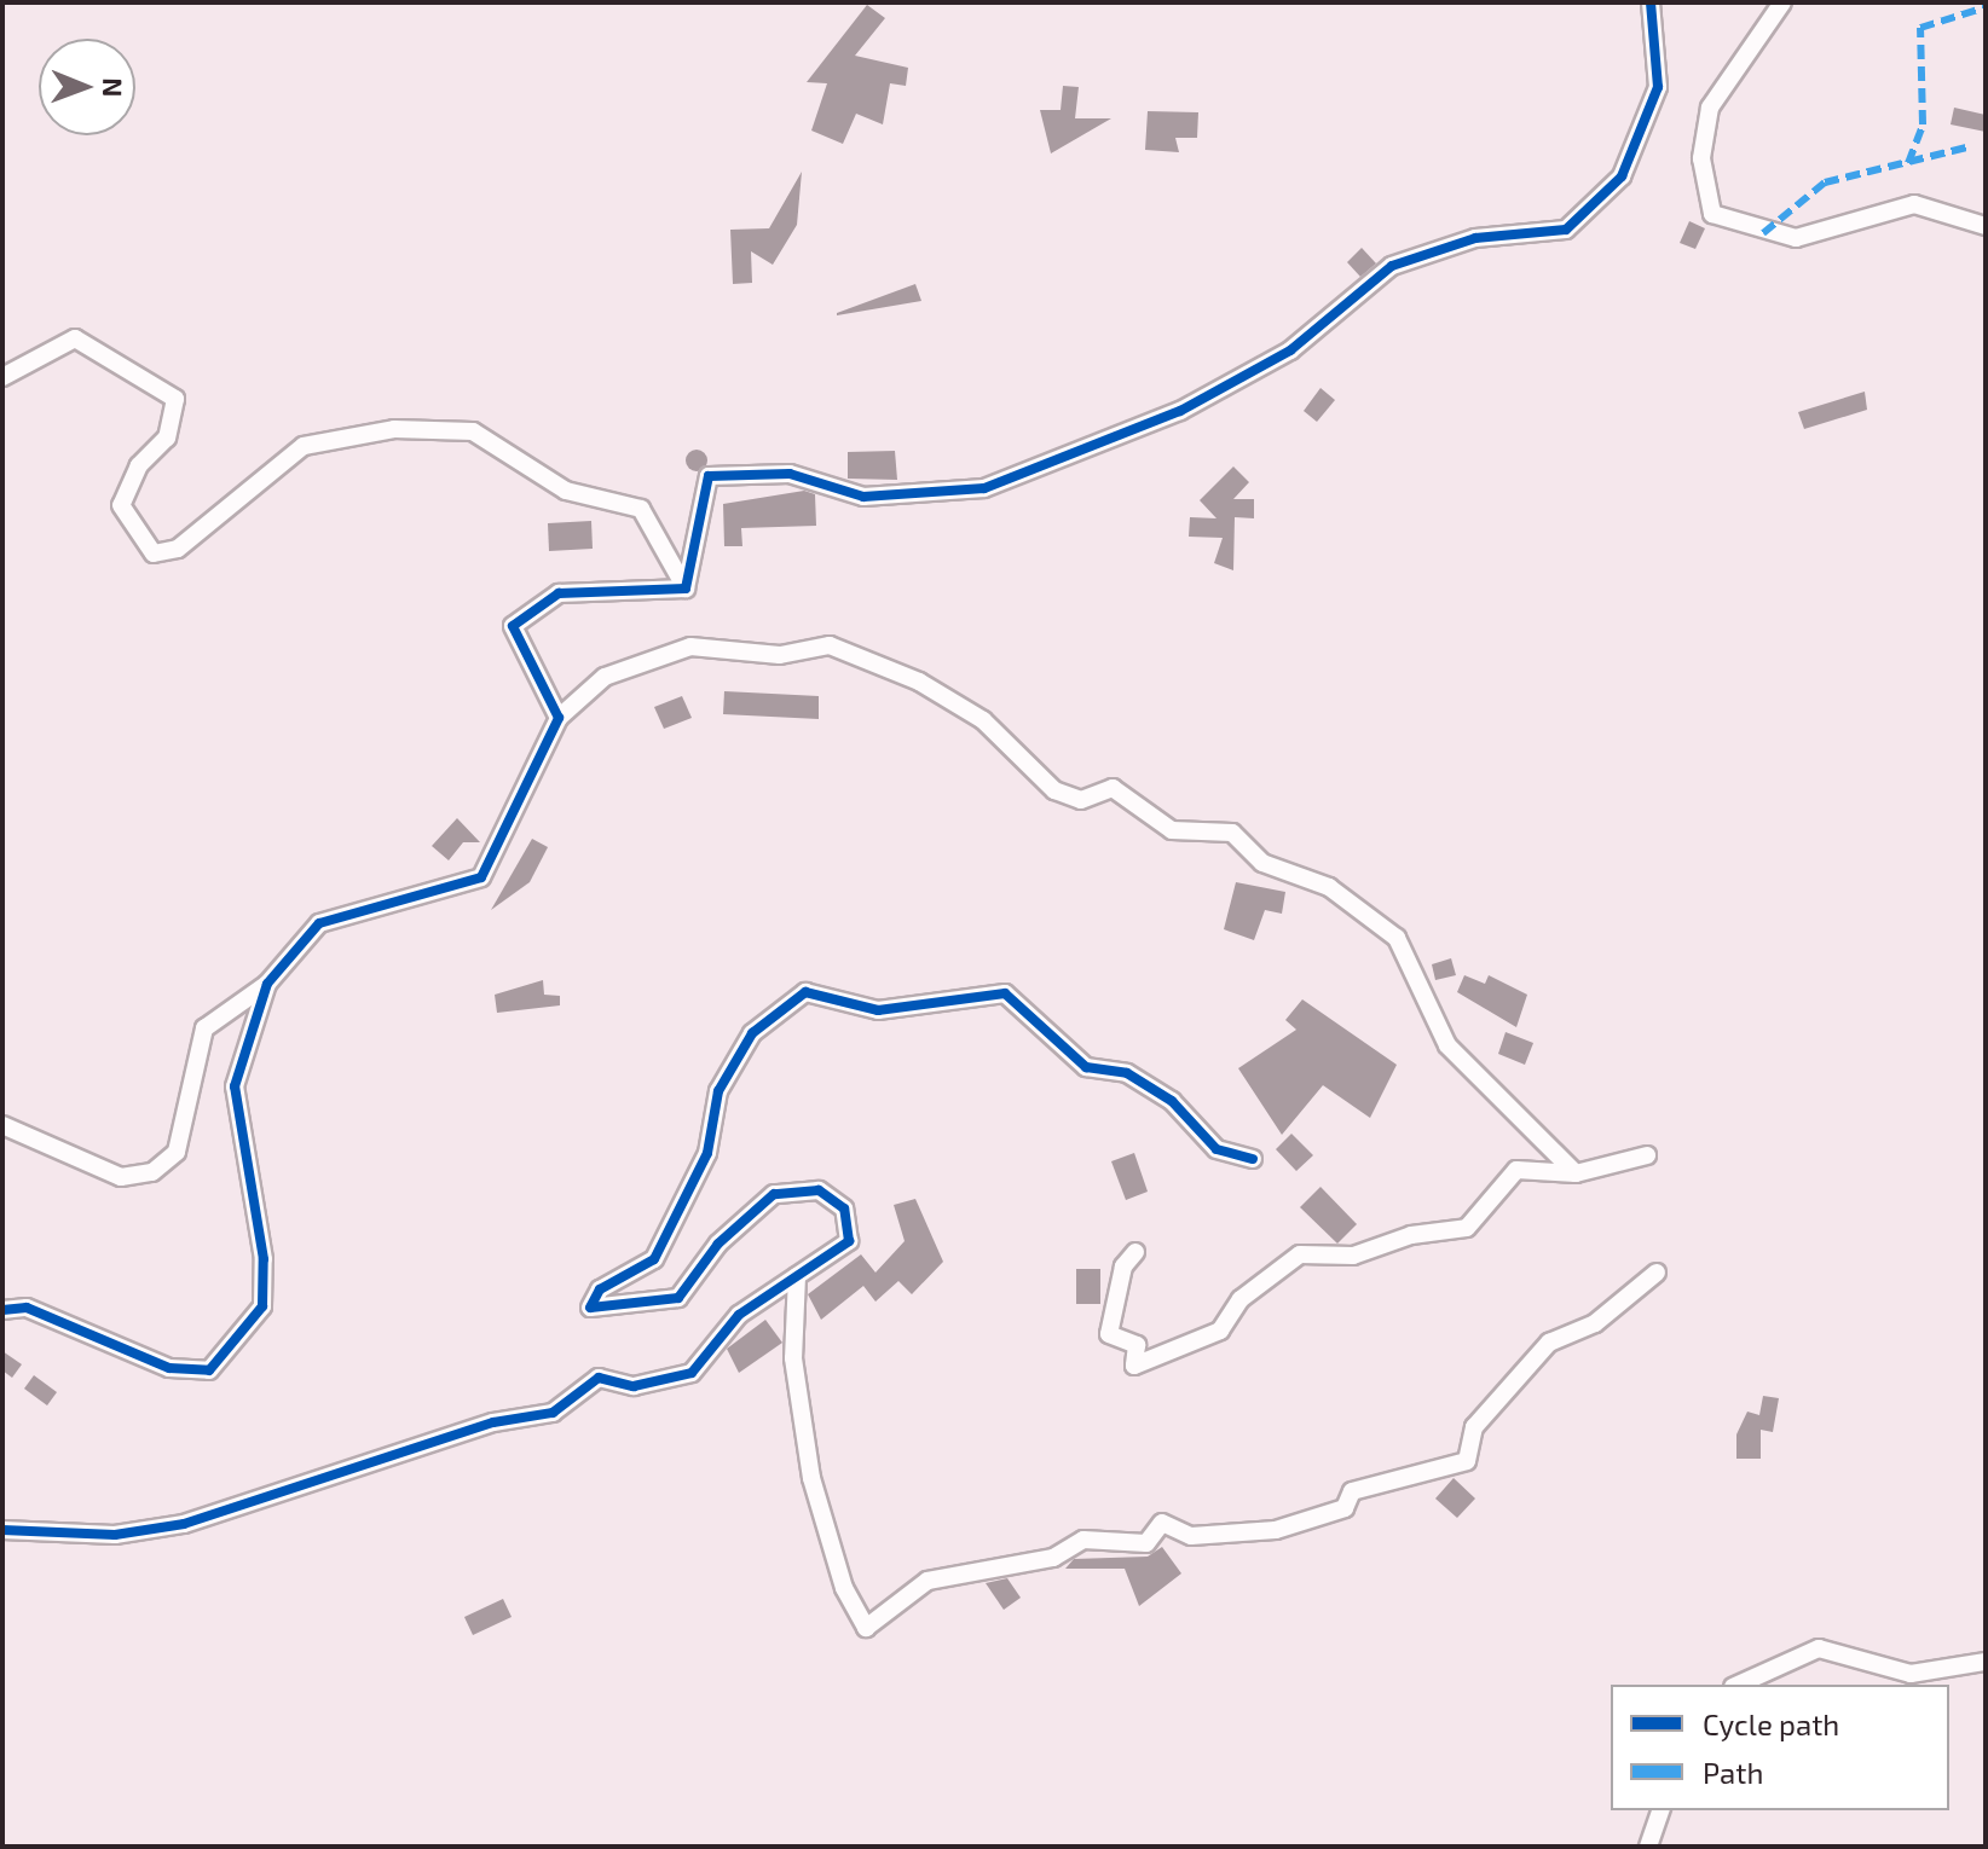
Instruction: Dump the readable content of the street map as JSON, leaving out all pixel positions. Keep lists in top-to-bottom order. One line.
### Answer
{"legend":["Cycle path","Path"],"north":"right"}
